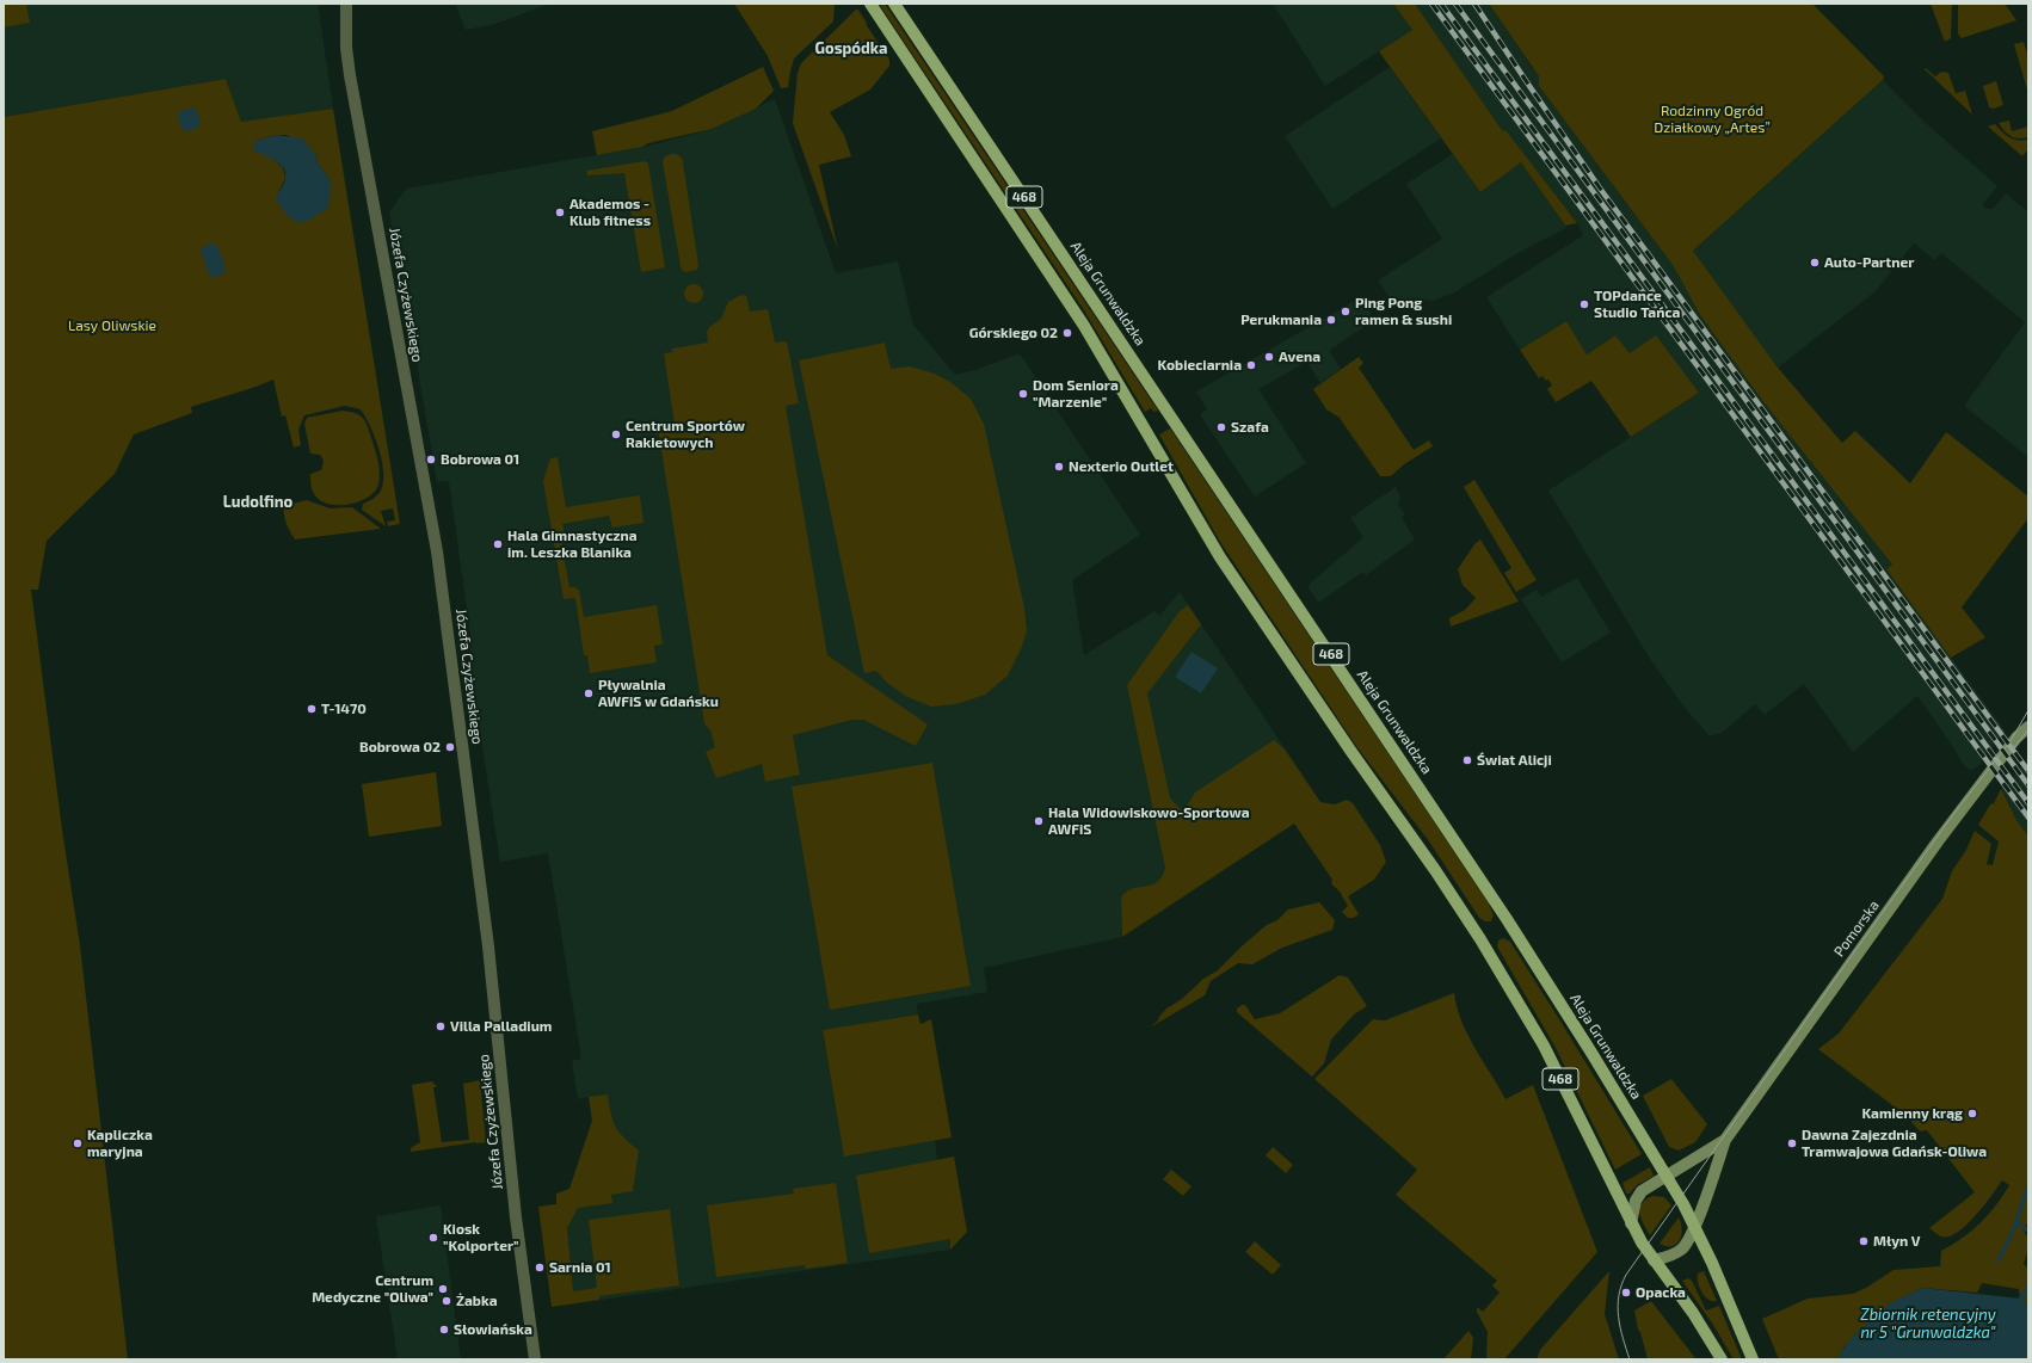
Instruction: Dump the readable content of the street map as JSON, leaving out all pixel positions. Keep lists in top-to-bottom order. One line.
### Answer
{"streets":{"main road":["468","Aleja Grunwaldzka","Pomorska"],"street":["Józefa Czyżewskiego"]},"crossings":[["468","Aleja Grunwaldzka"],["468","Pomorska"],["Aleja Grunwaldzka","Pomorska"]],"districts":["Gospódka","Ludolfino"],"water":["Zbiornik retencyjny nr 5 \"Grunwaldzka\""],"parks":["Rodzinny Ogród Działkowy „Artes”","Lasy Oliwskie"],"places":["Akademos - Klub fitness","Auto-Partner","TOPdance Studio Tańca","Ping Pong ramen & sushi","Perukmania","Górskiego 02","Avena","Kobieciarnia","Dom Seniora \"Marzenie\"","Szafa","Centrum Sportów Rakietowych","Bobrowa 01","Nexterio Outlet","Hala Gimnastyczna im. Leszka Blanika","Pływalnia AWFiS w Gdańsku","T-1470","Bobrowa 02","Świat Alicji","Hala Widowiskowo-Sportowa AWFiS","Villa Palladium","Kamienny krąg","Kapliczka maryjna","Dawna Zajezdnia Tramwajowa Gdańsk-Oliwa","Kiosk \"Kolporter\"","Młyn V","Sarnia 01","Centrum Medyczne \"Oliwa\"","Opacka","Żabka","Słowiańska"]}
